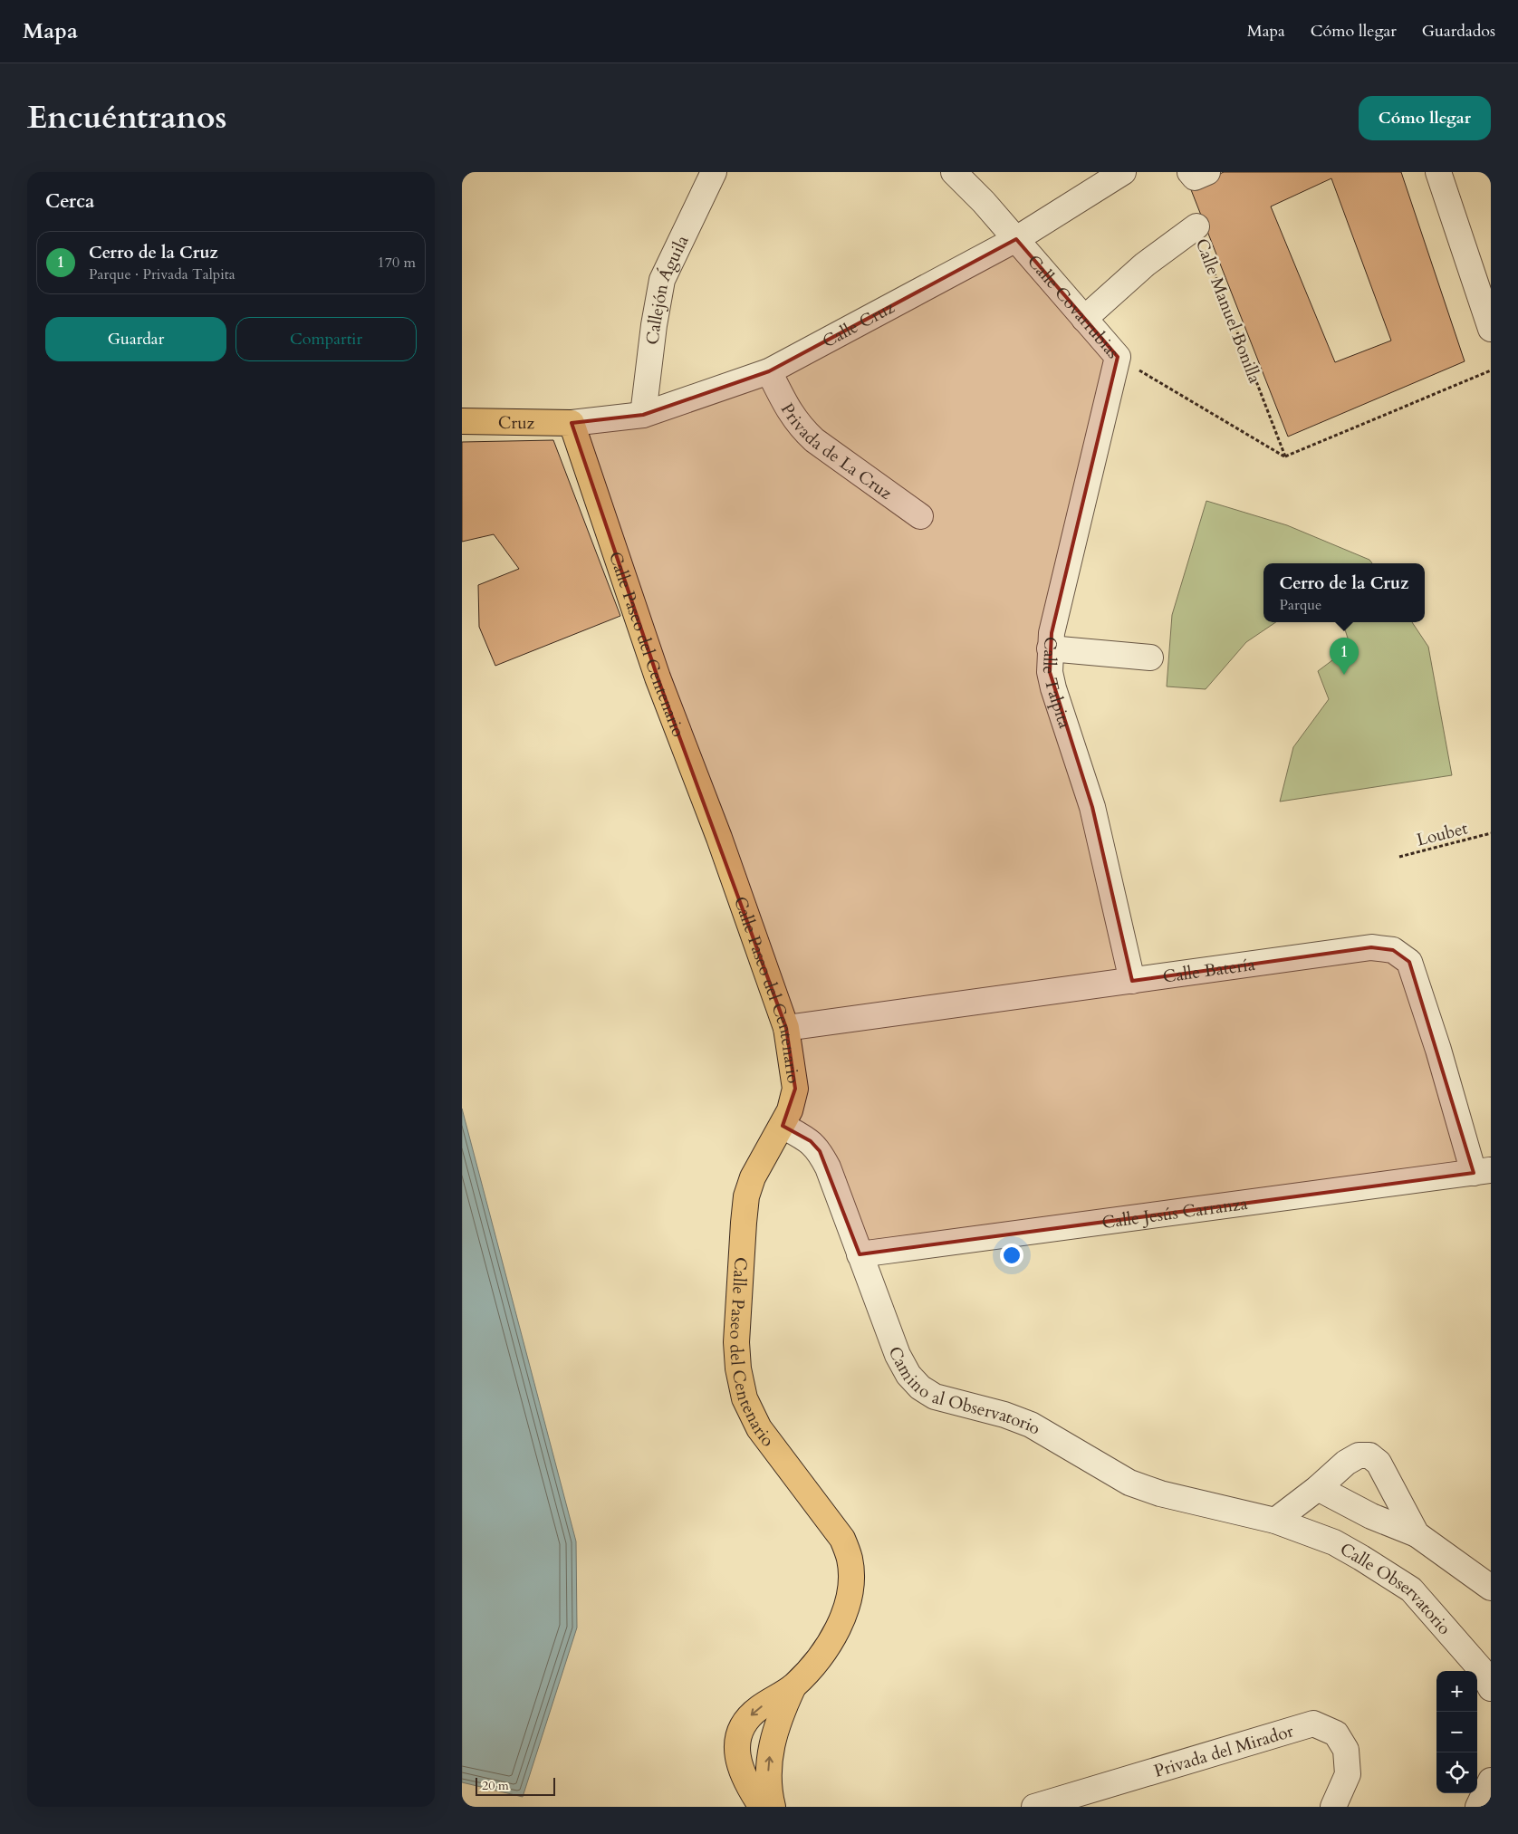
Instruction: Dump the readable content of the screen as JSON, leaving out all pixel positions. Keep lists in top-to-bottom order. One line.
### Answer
{"streets":{"main road":["Cruz","Calle Paseo del Centenario"],"street":["Callejón Águila","Calle Covarrubias","Calle Cruz","Privada de La Cruz","Calle Talpita","Calle Batería","Calle Jesús Carranza","Camino al Observatorio","Calle Observatorio","Privada del Mirador"],"path":["Calle Manuel Bonilla","Loubet"]},"crossings":[["Callejón Águila","Calle Cruz"],["Calle Covarrubias","Calle Manuel Bonilla"],["Calle Covarrubias","Calle Cruz"],["Calle Covarrubias","Calle Talpita"],["Calle Cruz","Cruz"],["Calle Cruz","Privada de La Cruz"],["Calle Cruz","Calle Paseo del Centenario"],["Cruz","Calle Paseo del Centenario"],["Calle Paseo del Centenario","Calle Batería"],["Calle Paseo del Centenario","Camino al Observatorio"],["Calle Talpita","Calle Batería"],["Calle Batería","Calle Jesús Carranza"],["Calle Jesús Carranza","Camino al Observatorio"],["Camino al Observatorio","Calle Observatorio"]],"scale_bar":"20 m","page":{"header":"Mapa","nav":["Mapa","Cómo llegar","Guardados"],"title":"Encuéntranos","buttons":["Cómo llegar",["Guardar","Compartir"]],"heading":"Cerca","list":[{"mark":"1","name":"Cerro de la Cruz","note":"Parque · Privada Talpita","value":"170 m"}],"popup":["Cerro de la Cruz","Parque"],"pins":"1","map_buttons":["+","−"],"scale":"20 m"}}
